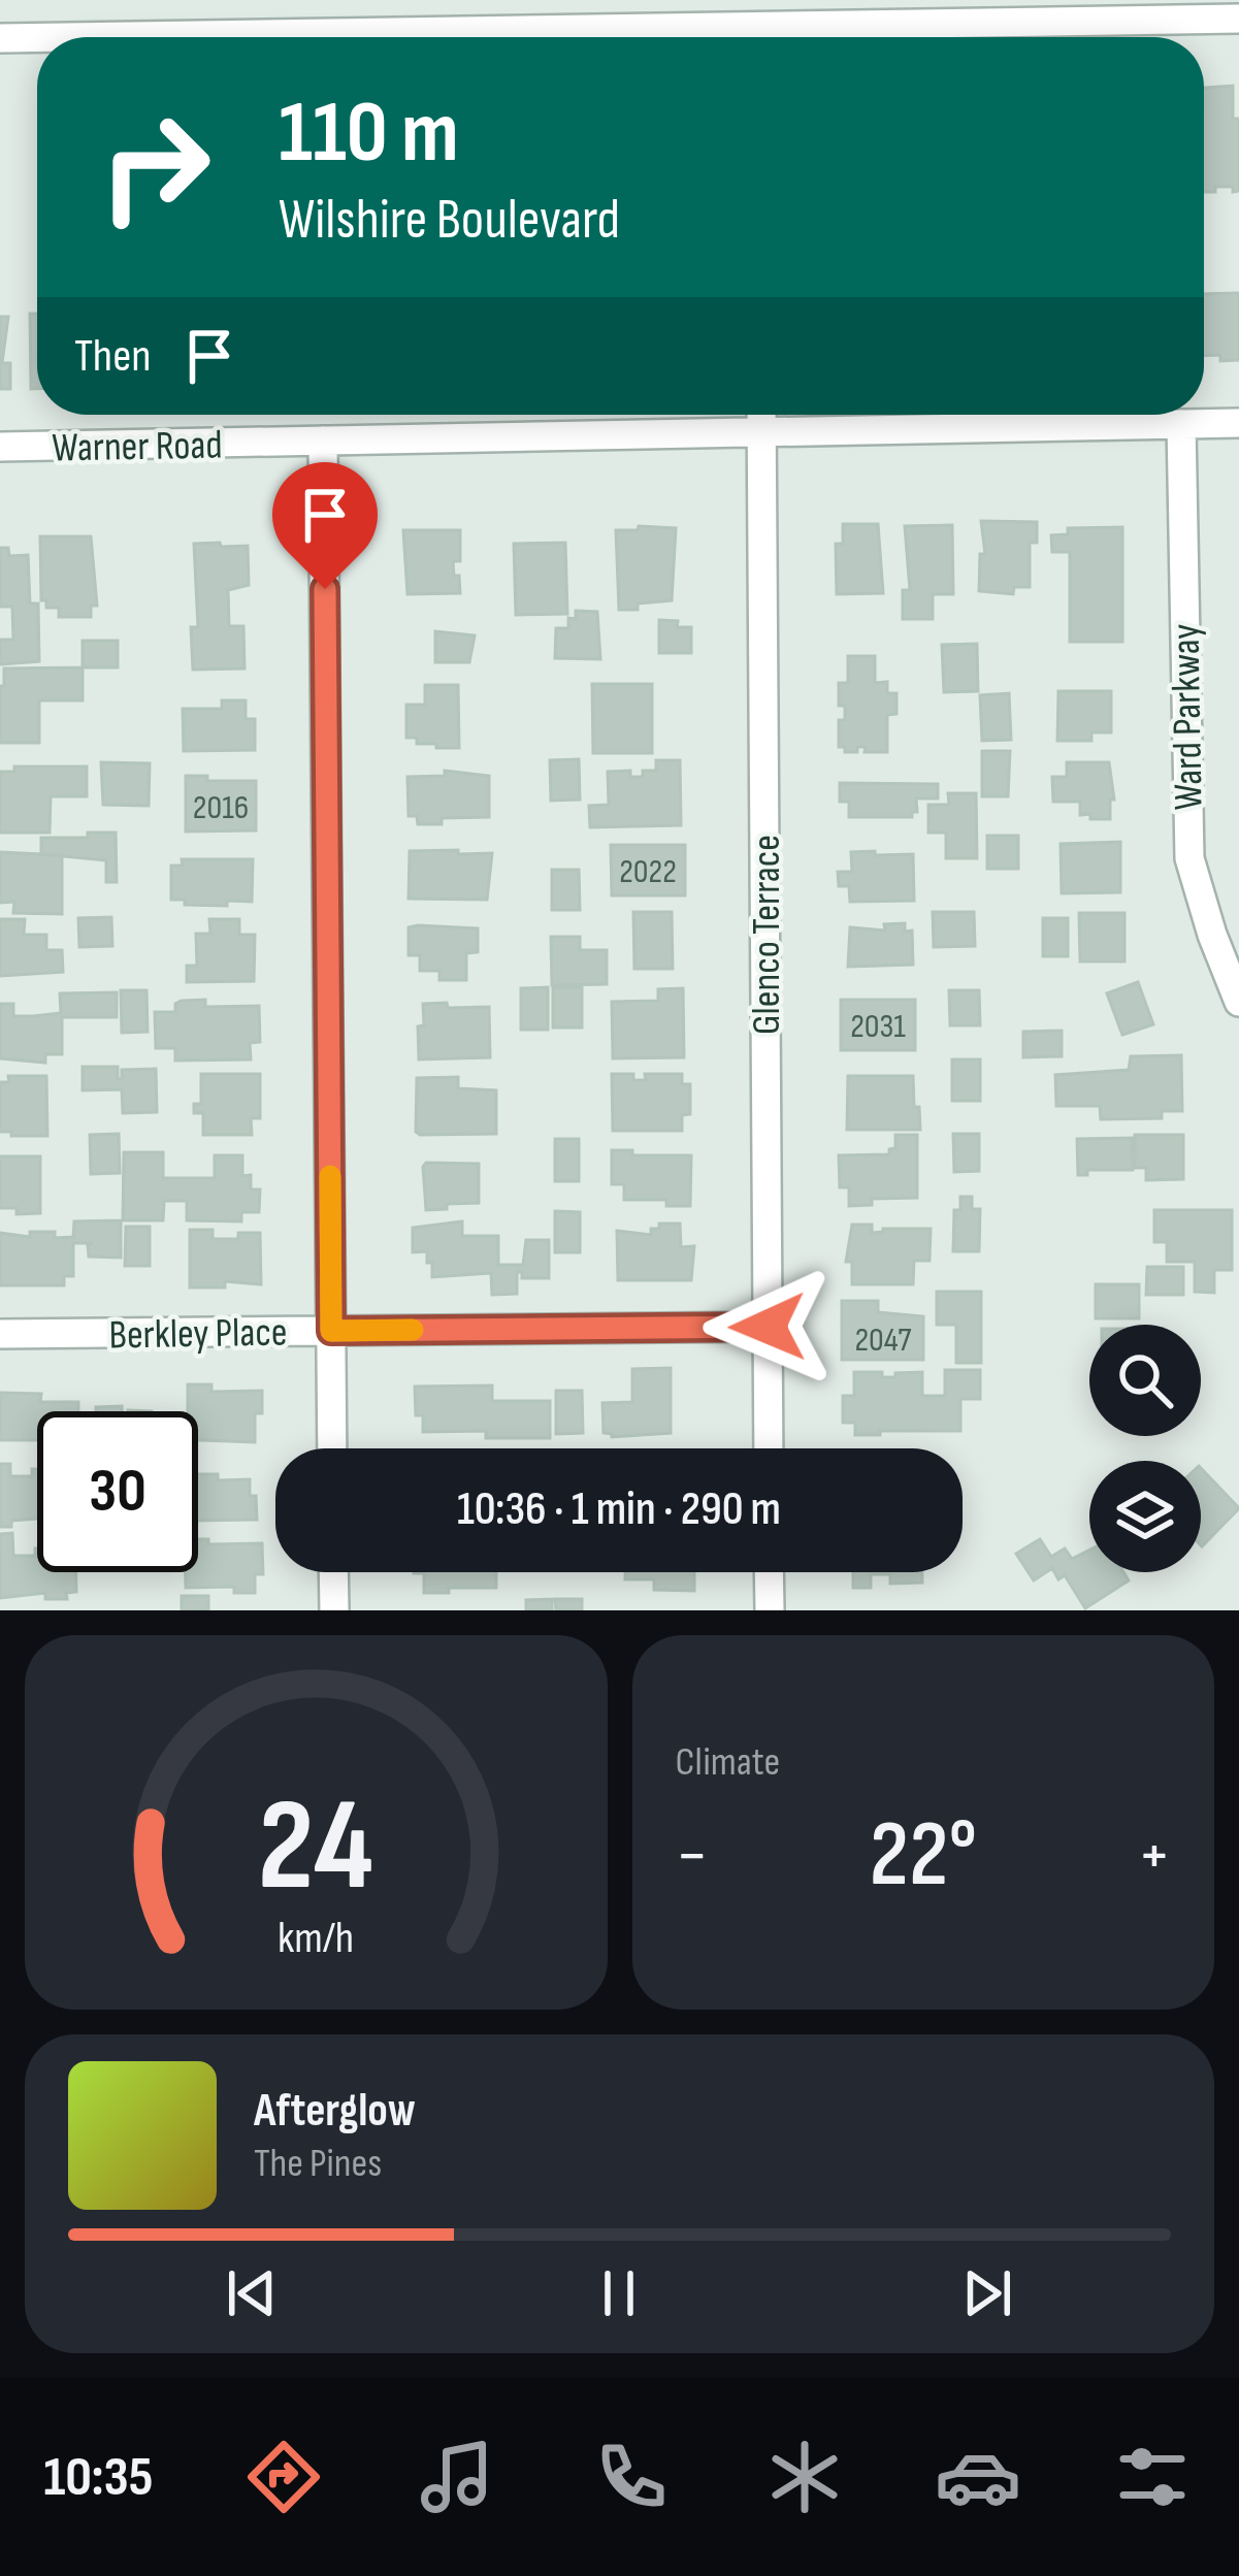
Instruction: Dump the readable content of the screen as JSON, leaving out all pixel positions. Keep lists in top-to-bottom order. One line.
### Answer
{"streets":{"street":["Warner Road","Ward Parkway","Glenco Terrace","Berkley Place"]},"crossings":[["Warner Road","Ward Parkway"],["Warner Road","Glenco Terrace"],["Glenco Terrace","Berkley Place"]],"house_numbers":["2016","2022","2031","2047"],"page":{"turn":["110 m","Wilshire Boulevard"],"then":"Then","limit":"30","trip":"10:36 · 1 min · 290 m","tile":"Climate","heat":["−","22°","+"],"song":["Afterglow","The Pines"],"tabs":"10:35","gauge":["24","km/h"]}}
